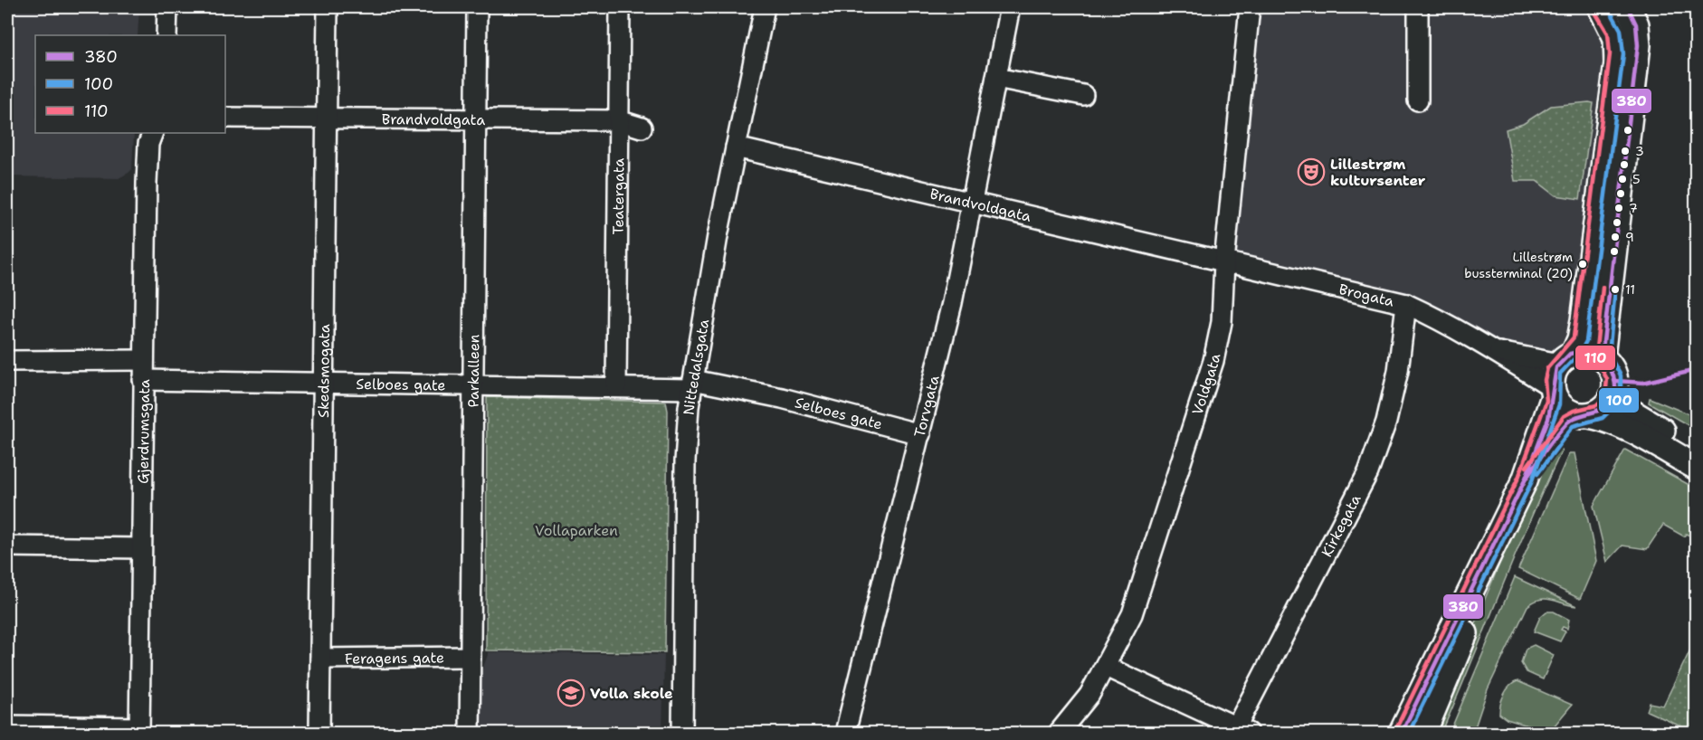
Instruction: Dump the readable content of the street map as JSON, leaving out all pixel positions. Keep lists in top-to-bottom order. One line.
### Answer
{"streets":{"street":["Brandvoldgata","Teatergata","Brogata","Nittedalsgata","Skedsmogata","Parkalleen","Selboes gate","Voldgata","Torvgata","Gjerdrumsgata","Kirkegata","Feragens gate"]},"crossings":[["Brandvoldgata","Teatergata"],["Brandvoldgata","Brogata"],["Brandvoldgata","Nittedalsgata"],["Brandvoldgata","Skedsmogata"],["Brandvoldgata","Parkalleen"],["Brandvoldgata","Voldgata"],["Brandvoldgata","Torvgata"],["Teatergata","Selboes gate"],["Brogata","Voldgata"],["Brogata","Kirkegata"],["Nittedalsgata","Selboes gate"],["Skedsmogata","Selboes gate"],["Skedsmogata","Feragens gate"],["Parkalleen","Selboes gate"],["Parkalleen","Feragens gate"],["Selboes gate","Torvgata"],["Selboes gate","Gjerdrumsgata"]],"parks":["Vollaparken"],"places":{"other":["3","5","7","9","Lillestrøm bussterminal (20)","11"],"theatre":["Lillestrøm kultursenter"],"school or university":["Volla skole"]},"lines":["transit line 380","transit line 100","transit line 110"],"legend":["380","100","110"]}
